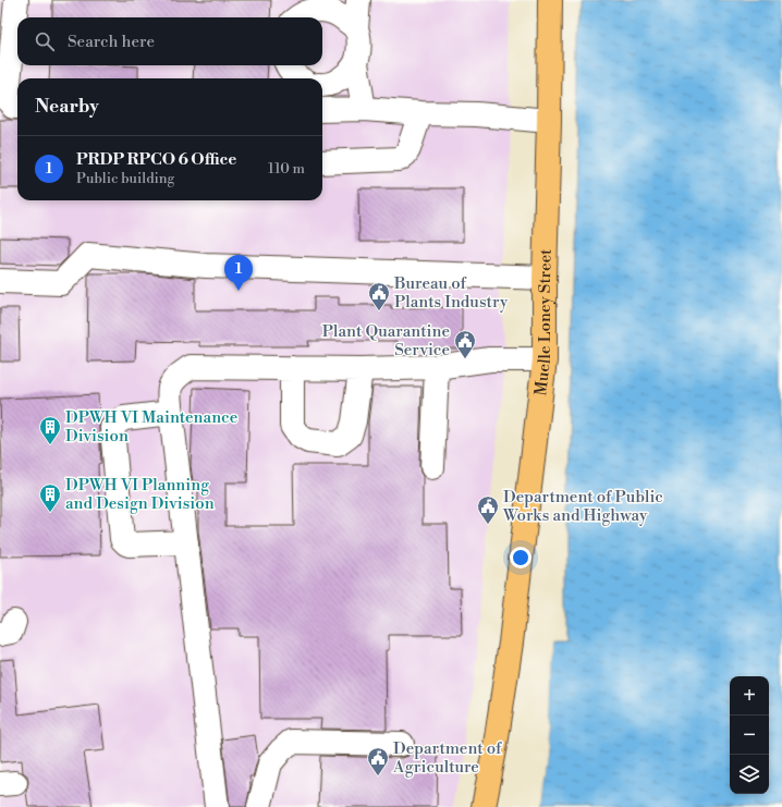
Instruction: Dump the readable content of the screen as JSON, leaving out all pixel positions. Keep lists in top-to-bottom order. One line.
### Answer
{"streets":{"main road":["Muelle Loney Street"]},"places":{"public building":["Bureau of Plants Industry","Plant Quarantine Service","Department of Public Works and Highway","Department of Agriculture"],"building":["DPWH VI Maintenance Division","DPWH VI Planning and Design Division"]},"page":{"search":"Search here","heading":"Nearby","list":[{"mark":"1","name":"PRDP RPCO 6 Office","note":"Public building","value":"110 m"}],"pins":"1","map_buttons":["+","−"]}}
